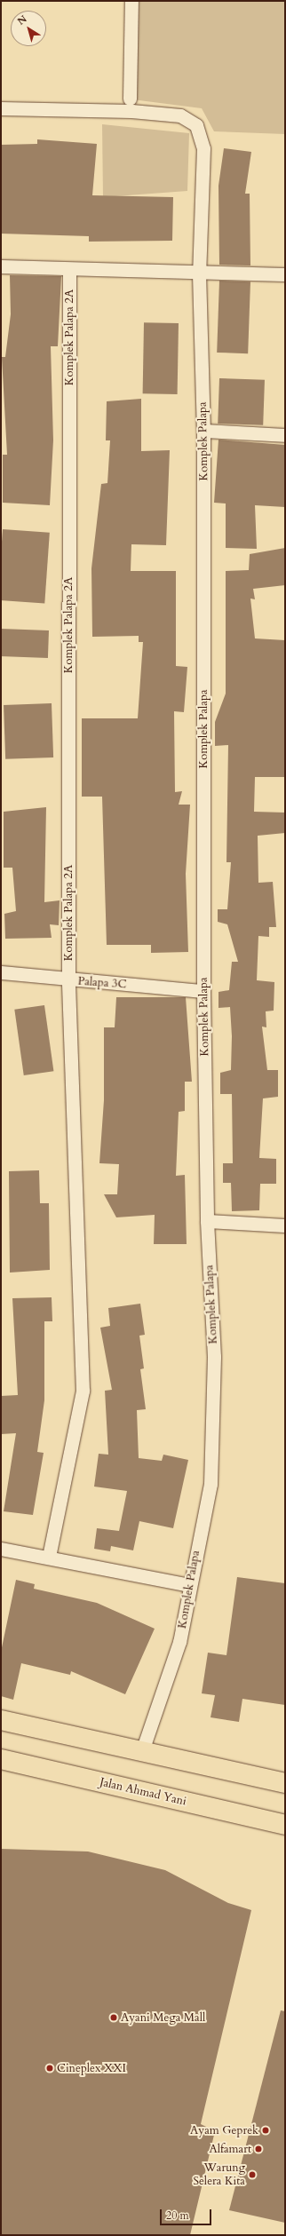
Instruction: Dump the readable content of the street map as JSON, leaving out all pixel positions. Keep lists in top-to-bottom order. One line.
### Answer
{"streets":{"highway":["Jalan Ahmad Yani"],"street":["Komplek Palapa 2A","Komplek Palapa","Palapa 3C"]},"crossings":[["Komplek Palapa 2A","Palapa 3C"],["Komplek Palapa","Palapa 3C"]],"places":["Ayani Mega Mall","Cineplex XXI","Ayam Geprek","Alfamart","Warung Selera Kita"],"scale_bar":"20 m","north":"top left"}
